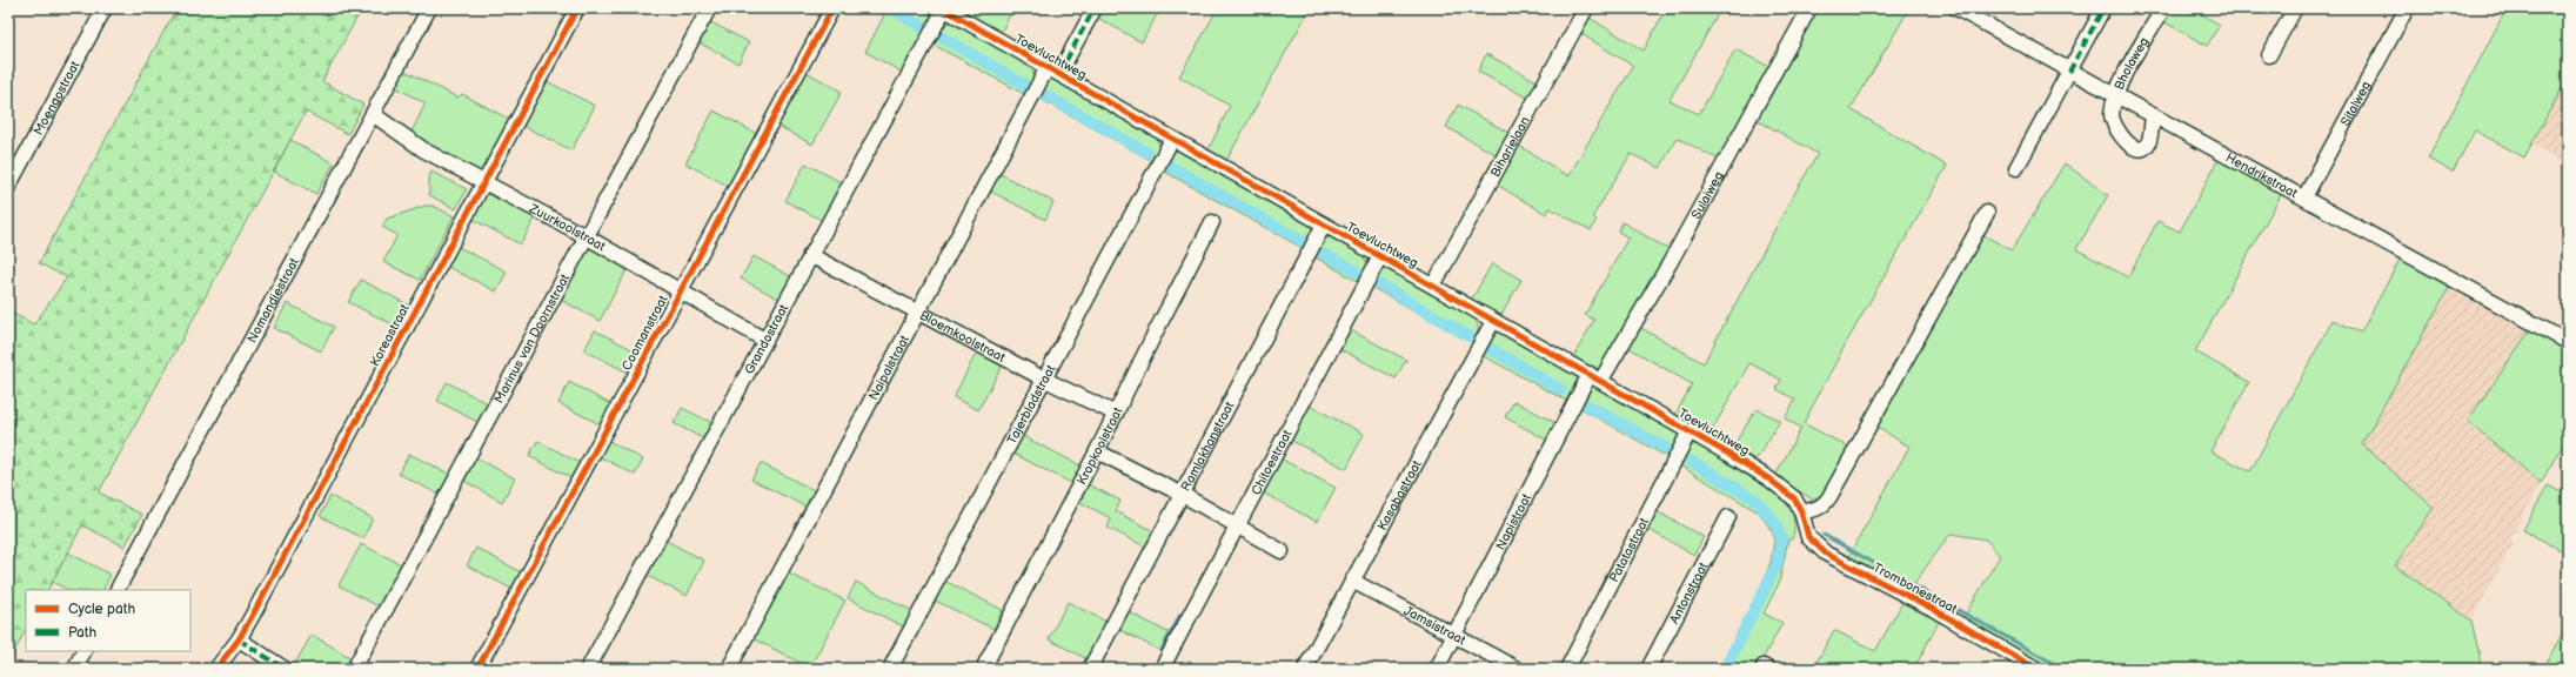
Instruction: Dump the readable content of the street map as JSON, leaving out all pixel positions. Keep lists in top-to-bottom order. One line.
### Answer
{"streets":{"street":["Toevluchtweg","Bholaweg","Moengostraat","Sitalweg","Biharielaan","Hendrikstraat","Sulaiweg","Zuurkoolstraat","Nomandiestraat","Coomanstraat","Koreastraat","Bloemkoolstraat","Marinus van Doornstraat","Grandostraat","Naipalstraat","Tajerbladstraat","Kropkoolstraat","Ramlakhanstraat","Chitoestraat","Kasabastraat","Napistraat","Patatastraat","Trombonestraat","Antonstraat","Jamsistraat"]},"crossings":[["Toevluchtweg","Biharielaan"],["Toevluchtweg","Sulaiweg"],["Toevluchtweg","Grandostraat"],["Toevluchtweg","Naipalstraat"],["Toevluchtweg","Tajerbladstraat"],["Toevluchtweg","Ramlakhanstraat"],["Toevluchtweg","Chitoestraat"],["Toevluchtweg","Kasabastraat"],["Toevluchtweg","Napistraat"],["Toevluchtweg","Patatastraat"],["Toevluchtweg","Trombonestraat"],["Bholaweg","Hendrikstraat"],["Sitalweg","Hendrikstraat"],["Sulaiweg","Napistraat"],["Zuurkoolstraat","Nomandiestraat"],["Zuurkoolstraat","Coomanstraat"],["Zuurkoolstraat","Koreastraat"],["Zuurkoolstraat","Marinus van Doornstraat"],["Zuurkoolstraat","Grandostraat"],["Bloemkoolstraat","Grandostraat"],["Bloemkoolstraat","Naipalstraat"],["Bloemkoolstraat","Tajerbladstraat"],["Bloemkoolstraat","Kropkoolstraat"],["Kasabastraat","Jamsistraat"],["Napistraat","Jamsistraat"]],"legend":["Cycle path","Path"]}
